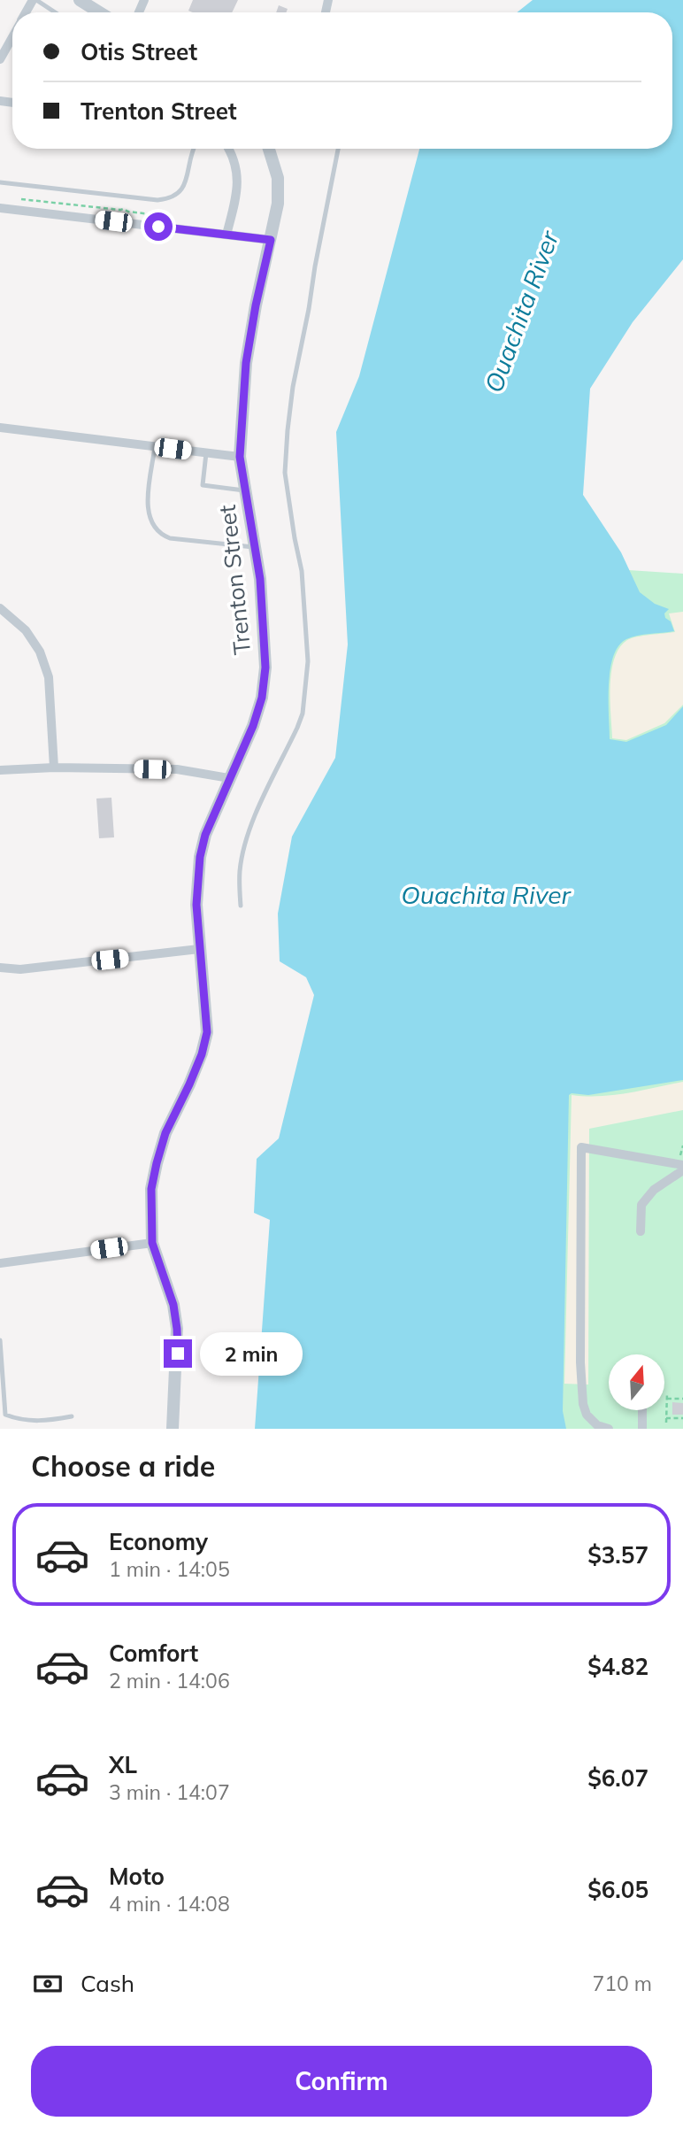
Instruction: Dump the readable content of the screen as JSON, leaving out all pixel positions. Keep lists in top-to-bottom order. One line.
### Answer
{"streets":{"street":["Trenton Street"]},"water":["Ouachita River"],"north":"top","page":{"banner":["Otis Street","Trenton Street"],"bubble":"2 min","heading":"Choose a ride","list":[{"name":"Economy","note":"1 min · 14:05","value":"$3.57"},{"name":"Comfort","note":"2 min · 14:06","value":"$4.82"},{"name":"XL","note":"3 min · 14:07","value":"$6.07"},{"name":"Moto","note":"4 min · 14:08","value":"$6.05"}],"pay":["Cash","710 m"],"buttons":"Confirm"}}
